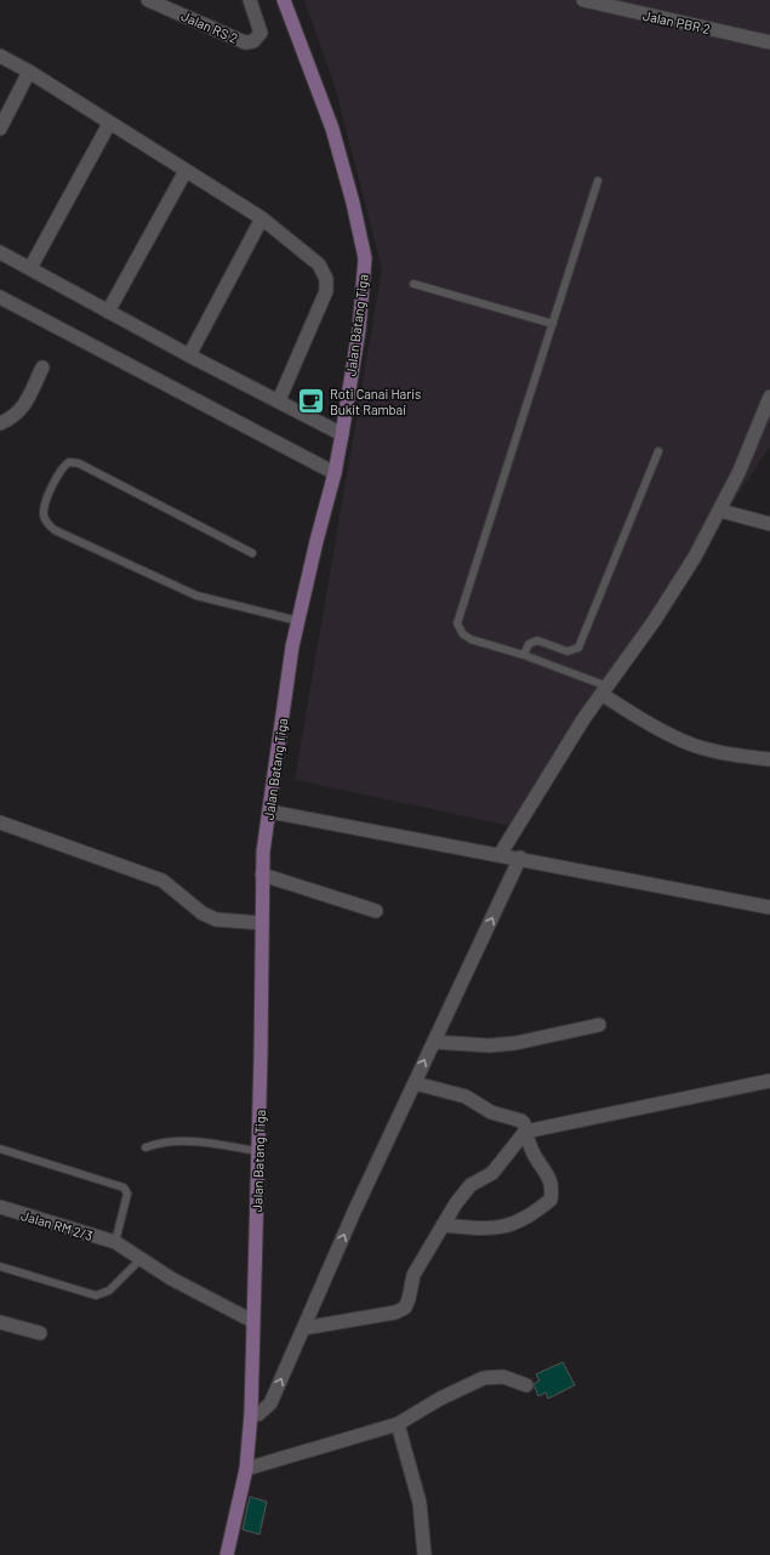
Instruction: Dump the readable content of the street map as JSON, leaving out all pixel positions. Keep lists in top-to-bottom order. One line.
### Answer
{"streets":{"main road":["Jalan Batang Tiga"],"street":["Jalan PBR 2","Jalan RS 2","Jalan RM 2/3"]},"crossings":[["Jalan Batang Tiga","Jalan RM 2/3"]],"places":{"cafe":["Roti Canai Haris Bukit Rambai"]}}
